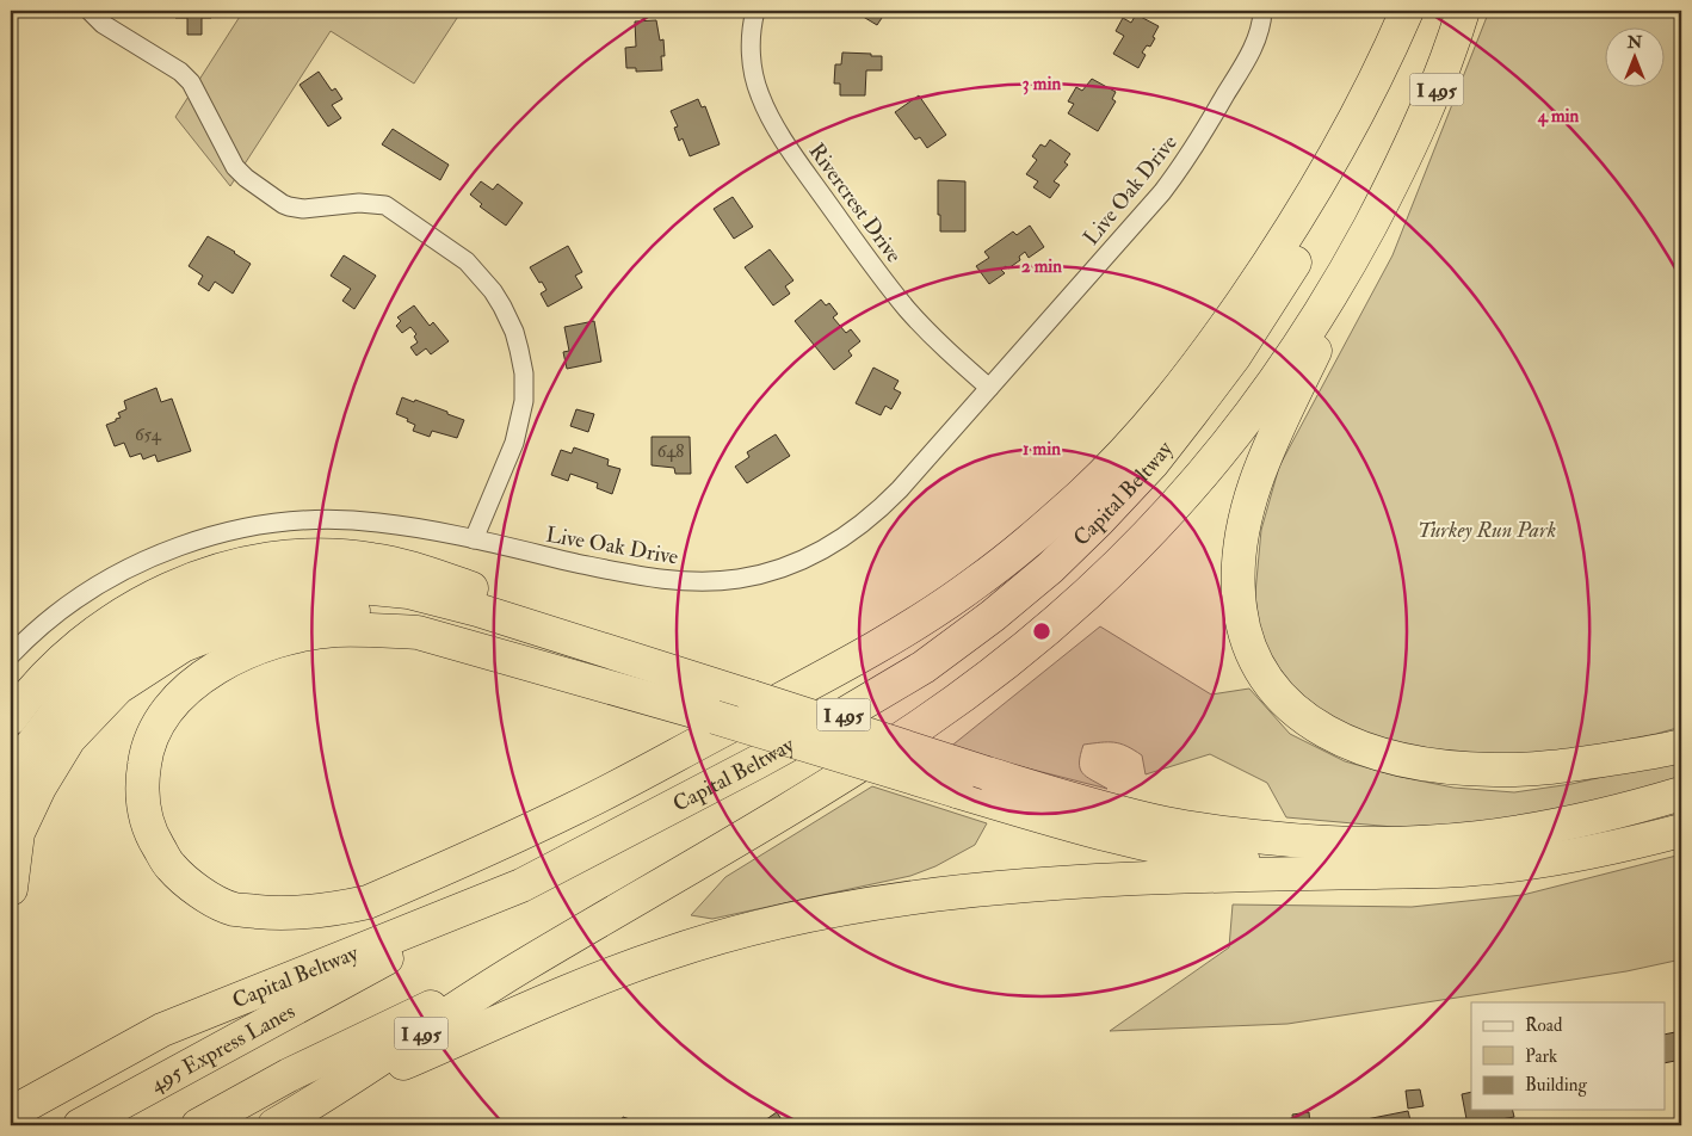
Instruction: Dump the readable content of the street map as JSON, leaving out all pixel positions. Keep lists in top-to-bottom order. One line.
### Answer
{"streets":{"highway":["I 495","Capital Beltway","495 Express Lanes"],"street":["Live Oak Drive","Rivercrest Drive"]},"crossings":[["Live Oak Drive","Rivercrest Drive"],["Capital Beltway","495 Express Lanes"]],"parks":["Turkey Run Park"],"house_numbers":["654","648"],"legend":["Road","Park","Building"],"north":"top","rings":["3 min","4 min","2 min","1 min"]}
